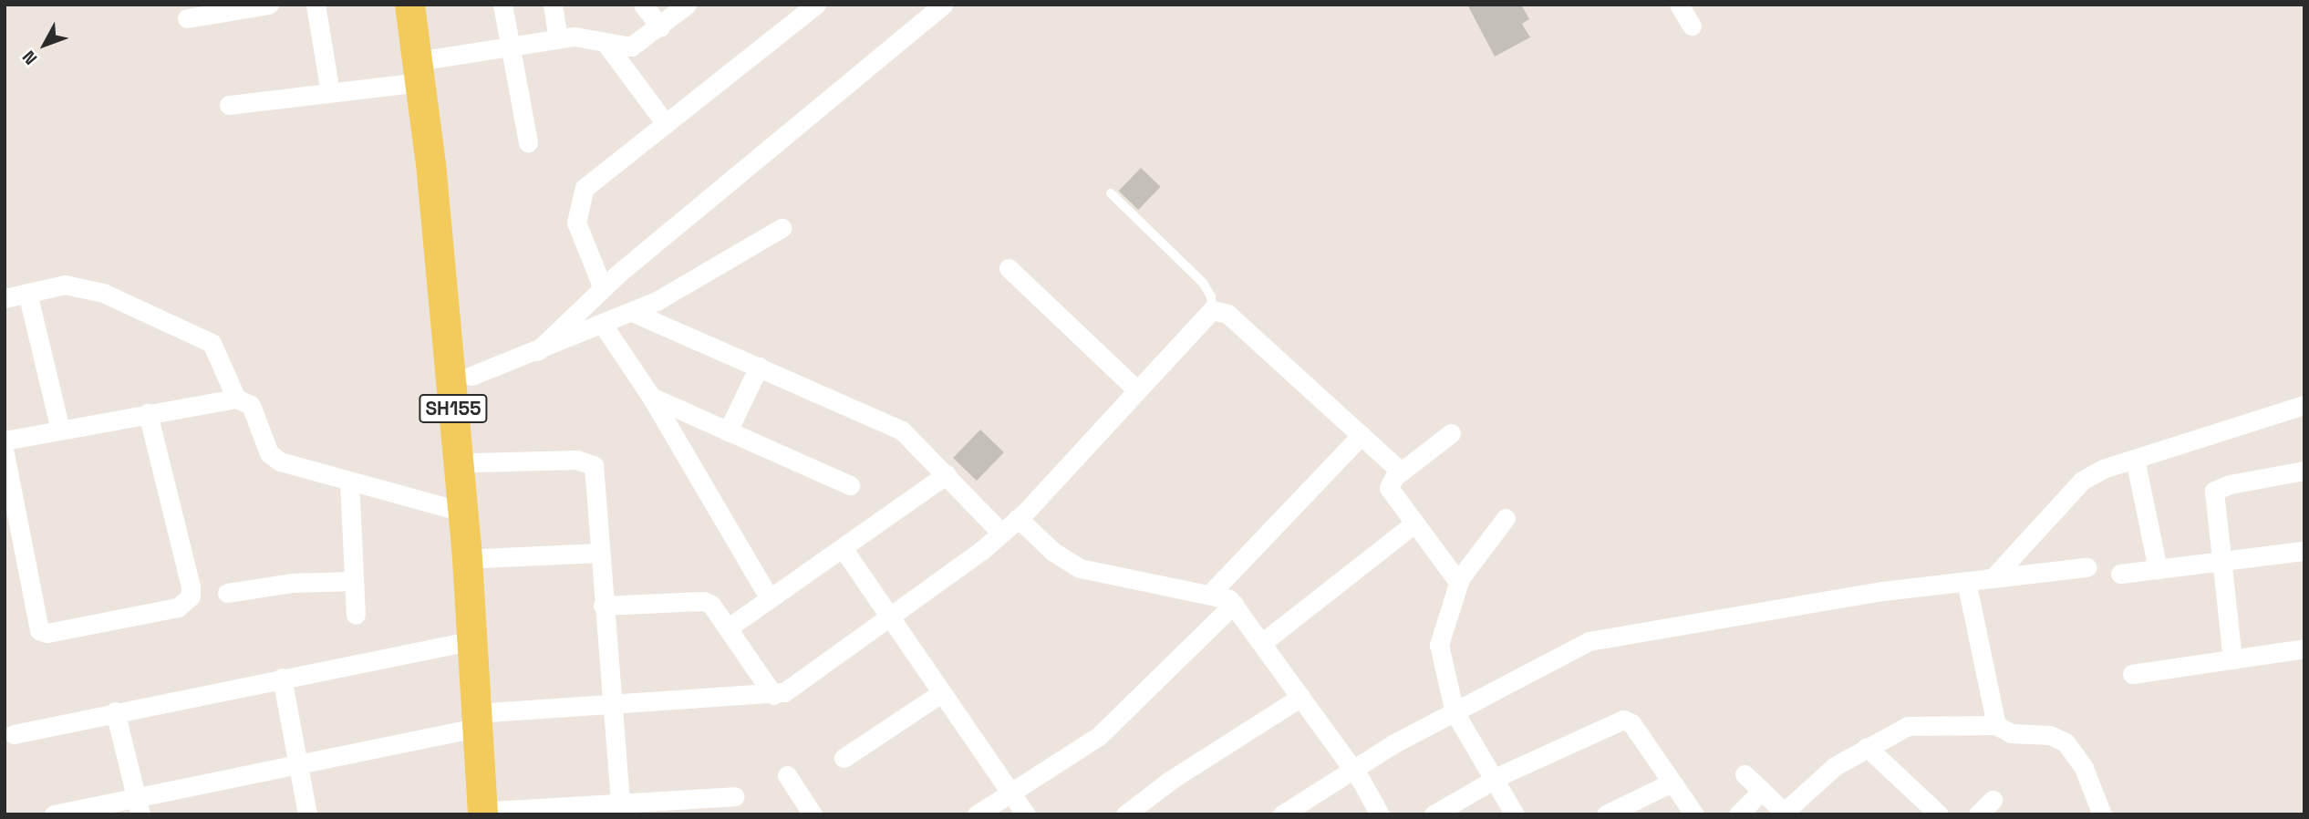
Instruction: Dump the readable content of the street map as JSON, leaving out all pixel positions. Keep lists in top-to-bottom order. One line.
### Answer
{"streets":{"main road":["SH155"]},"north":"bottom left"}
